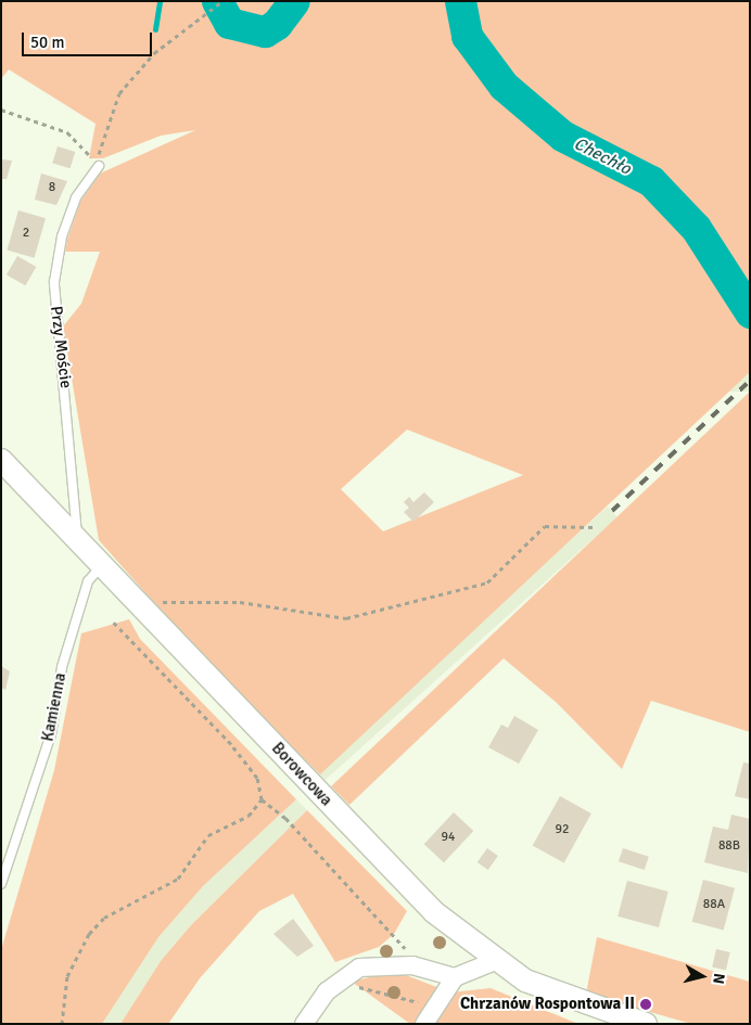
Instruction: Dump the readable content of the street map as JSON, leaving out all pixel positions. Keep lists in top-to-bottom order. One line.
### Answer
{"streets":{"street":["Borowcowa"],"lane":["Przy Moście","Kamienna"]},"crossings":[["Przy Moście","Borowcowa"],["Kamienna","Borowcowa"]],"water":["Chechło"],"places":["Chrzanów Rospontowa II"],"house_numbers":["8","2","92","94","88B","88A"],"scale_bar":"50 m","north":"right"}
